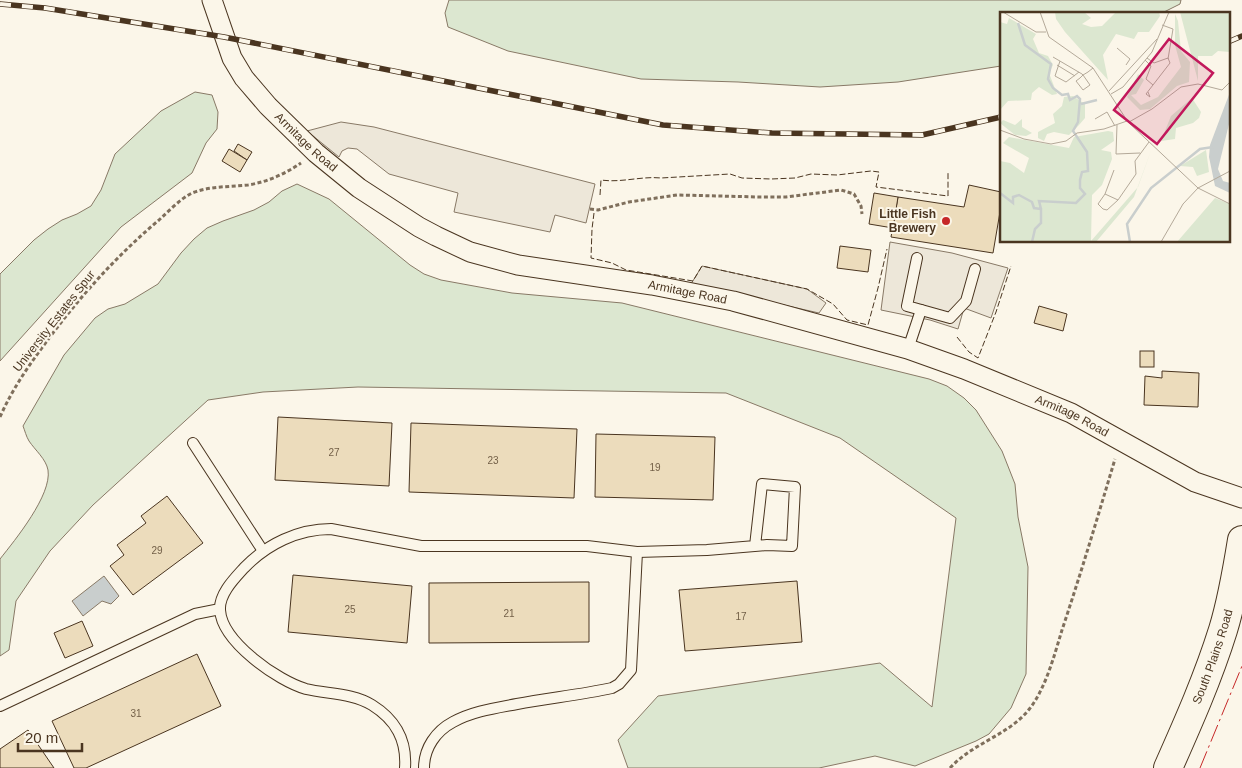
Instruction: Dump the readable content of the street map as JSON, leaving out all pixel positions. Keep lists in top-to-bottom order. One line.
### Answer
{"streets":{"main road":["South Plains Road"],"street":["Armitage Road"],"path":["University Estates Spur"]},"crossings":[["Armitage Road","University Estates Spur"]],"places":["Little Fish Brewery"],"house_numbers":["27","23","19","29","25","21","17","31"],"scale_bar":"20 m"}
